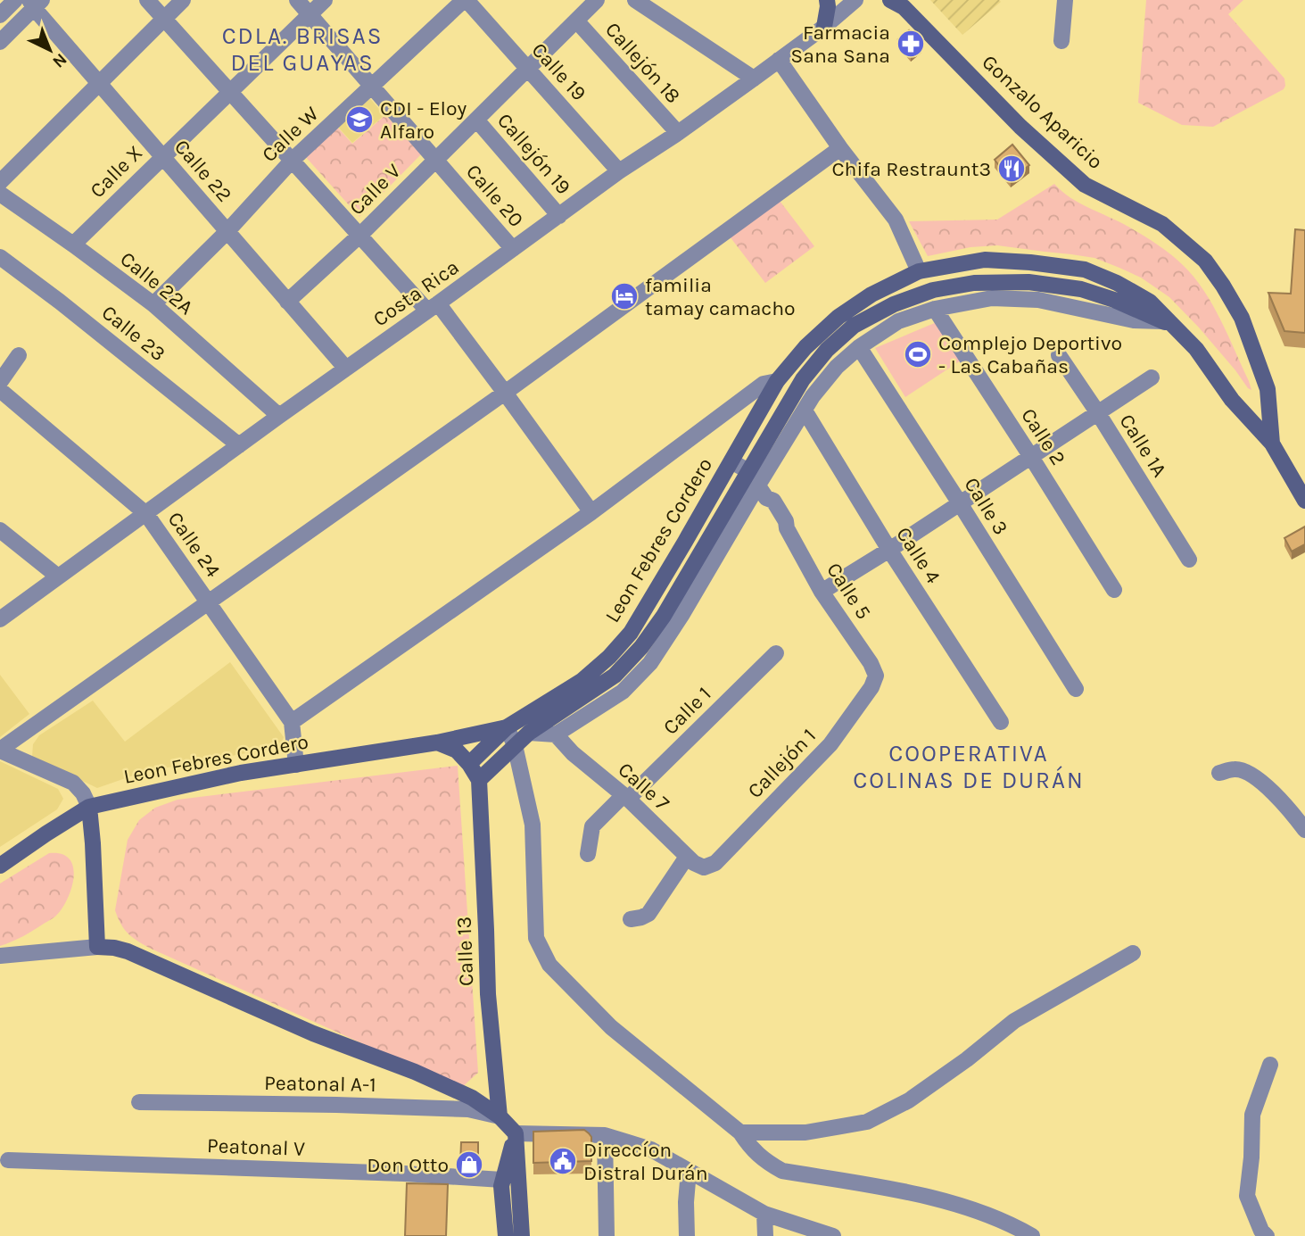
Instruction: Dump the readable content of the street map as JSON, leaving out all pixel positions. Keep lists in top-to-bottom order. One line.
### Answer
{"streets":{"street":["Callejón 18","Calle 19","Gonzalo Aparicio","Calle W","Callejón 19","Calle 22","Calle X","Calle V","Calle 20","Calle 22A","Costa Rica","Calle 23","Calle 2","Calle 1A","Calle 3","Leon Febres Cordero","Calle 24","Calle 4","Calle 5","Calle 1","Callejón 1","Calle 7","Calle 13","Peatonal A-1","Peatonal V"]},"crossings":[["Callejón 18","Calle V"],["Callejón 18","Costa Rica"],["Calle 19","Calle W"],["Calle 19","Calle V"],["Calle 19","Costa Rica"],["Gonzalo Aparicio","Leon Febres Cordero"],["Calle W","Calle 22"],["Calle W","Calle 20"],["Calle W","Calle 22A"],["Callejón 19","Calle V"],["Callejón 19","Costa Rica"],["Calle 22","Calle X"],["Calle 22","Calle V"],["Calle 22","Costa Rica"],["Calle X","Calle 20"],["Calle X","Calle 22A"],["Calle V","Calle 20"],["Calle 20","Costa Rica"],["Calle 22A","Costa Rica"],["Costa Rica","Calle 23"],["Costa Rica","Calle 24"],["Leon Febres Cordero","Calle 24"],["Leon Febres Cordero","Calle 5"],["Leon Febres Cordero","Calle 13"],["Calle 5","Callejón 1"],["Calle 1","Calle 7"],["Callejón 1","Calle 7"],["Calle 13","Peatonal A-1"]],"districts":["CDLA. BRISAS DEL GUAYAS","COOPERATIVA COLINAS DE DURÁN"],"places":{"pharmacy":["Farmacia Sana Sana"],"school or university":["CDI - Eloy Alfaro"],"restaurant":["Chifa Restraunt3"],"hotel":["familia tamay camacho"],"sports":["Complejo Deportivo - Las Cabañas"],"public building":["Direccíon Distral Durán"],"shop":["Don Otto"]},"north":"bottom right"}
